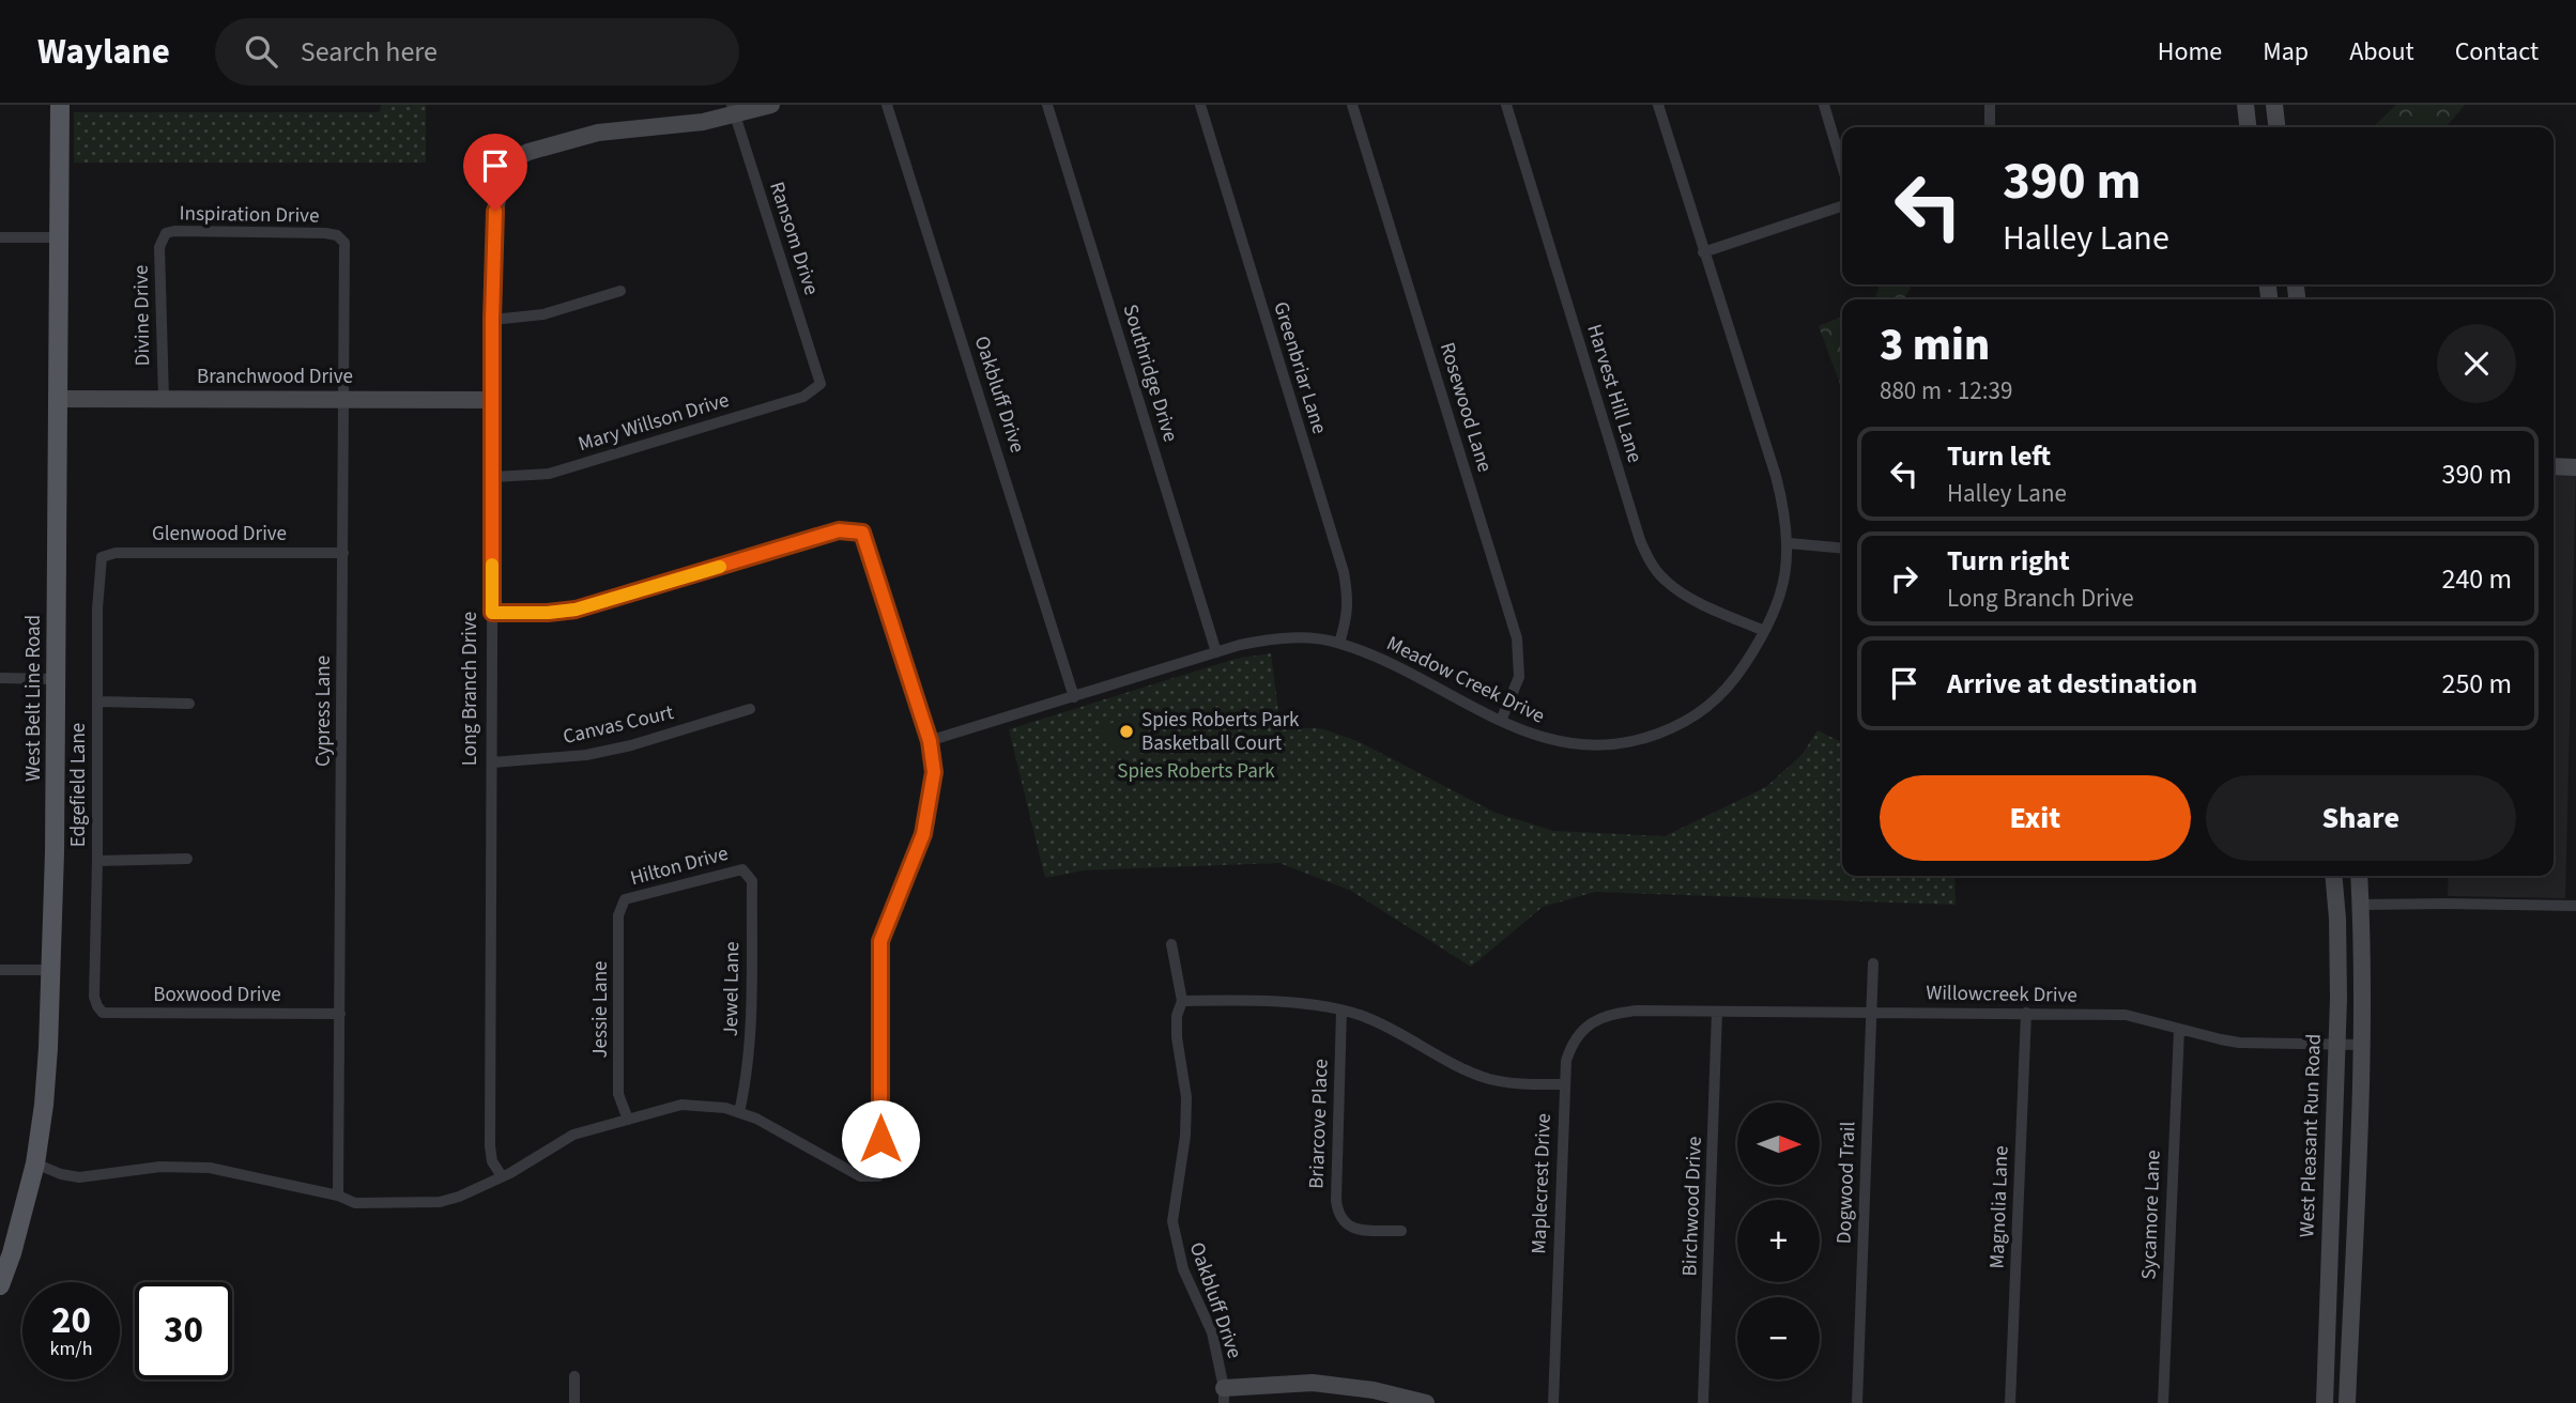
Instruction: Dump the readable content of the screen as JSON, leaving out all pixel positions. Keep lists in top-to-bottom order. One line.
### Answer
{"streets":{"main road":["Branchwood Drive","Long Branch Drive","West Belt Line Road","West Pleasant Run Road"],"street":["Inspiration Drive","Ransom Drive","Divine Drive","Greenbriar Lane","Southridge Drive","Harvest Hill Lane","Oakbluff Drive","Rosewood Lane","Mary Willson Drive","Glenwood Drive","Meadow Creek Drive","Cypress Lane","Canvas Court","Edgefield Lane","Hilton Drive","Jewel Lane","Boxwood Drive","Willowcreek Drive","Jessie Lane","Briarcove Place","Dogwood Trail","Maplecrest Drive","Birchwood Drive","Magnolia Lane","Sycamore Lane"]},"crossings":[["Inspiration Drive","Divine Drive"],["Inspiration Drive","Cypress Lane"],["Ransom Drive","Mary Willson Drive"],["Ransom Drive","Long Branch Drive"],["Divine Drive","Branchwood Drive"],["Greenbriar Lane","Meadow Creek Drive"],["Southridge Drive","Meadow Creek Drive"],["Branchwood Drive","Long Branch Drive"],["Branchwood Drive","West Belt Line Road"],["Branchwood Drive","Cypress Lane"],["Harvest Hill Lane","Meadow Creek Drive"],["Oakbluff Drive","Meadow Creek Drive"],["Rosewood Lane","Meadow Creek Drive"],["Mary Willson Drive","Long Branch Drive"],["Glenwood Drive","Cypress Lane"],["Glenwood Drive","Edgefield Lane"],["Long Branch Drive","Canvas Court"],["Cypress Lane","Boxwood Drive"],["Edgefield Lane","Boxwood Drive"],["Hilton Drive","Jewel Lane"],["Hilton Drive","Jessie Lane"],["Willowcreek Drive","West Pleasant Run Road"],["Willowcreek Drive","Dogwood Trail"],["Willowcreek Drive","Maplecrest Drive"],["Willowcreek Drive","Birchwood Drive"],["Willowcreek Drive","Magnolia Lane"],["Willowcreek Drive","Sycamore Lane"]],"parks":["Spies Roberts Park"],"places":["Spies Roberts Park Basketball Court"],"north":"right","page":{"header":"Waylane","search":"Search here","nav":["Home","Map","About","Contact"],"turn":["390 m","Halley Lane"],"heading":["3 min","880 m · 12:39"],"list":[{"name":"Turn left","note":"Halley Lane","value":"390 m"},{"name":"Turn right","note":"Long Branch Drive","value":"240 m"},{"name":"Arrive at destination","value":"250 m"}],"buttons":["Exit","Share"],"map_buttons":["+","−"],"speed":"20 km/h","limit":"30"}}
